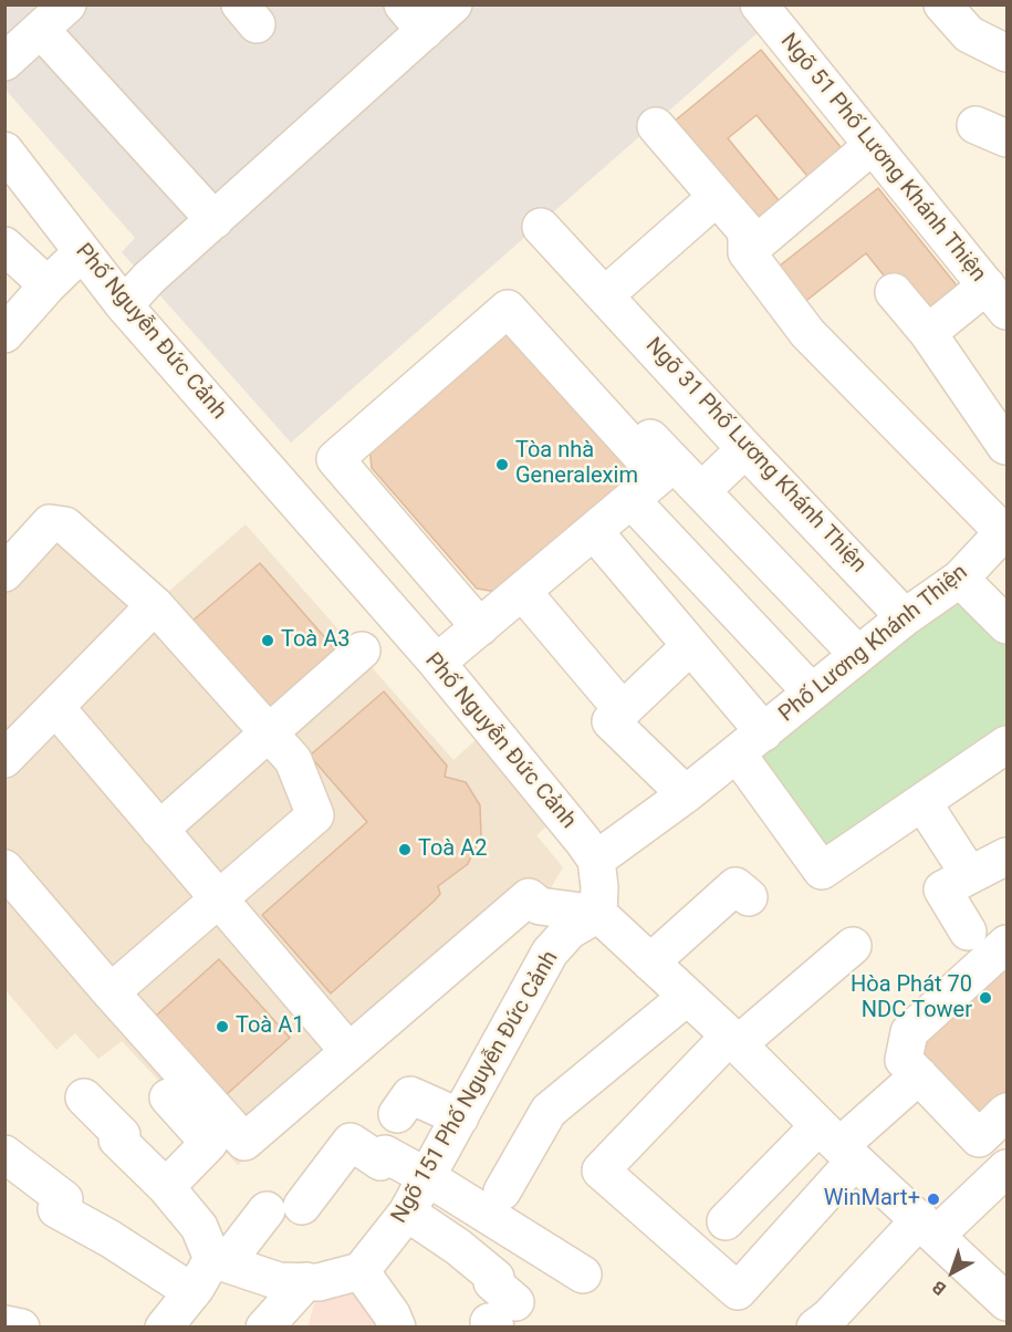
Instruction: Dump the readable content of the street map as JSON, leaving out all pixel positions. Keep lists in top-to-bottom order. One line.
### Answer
{"streets":{"street":["Ngõ 51 Phố Lương Khánh Thiện","Phố Nguyễn Đức Cảnh","Ngõ 31 Phố Lương Khánh Thiện","Phố Lương Khánh Thiện","Ngõ 151 Phố Nguyễn Đức Cảnh"]},"crossings":[["Phố Nguyễn Đức Cảnh","Phố Lương Khánh Thiện"],["Phố Nguyễn Đức Cảnh","Ngõ 151 Phố Nguyễn Đức Cảnh"],["Ngõ 31 Phố Lương Khánh Thiện","Phố Lương Khánh Thiện"]],"places":["Tòa nhà Generalexim","Toà A3","Toà A2","Hòa Phát 70 NDC Tower","Toà A1","WinMart+"],"north":"bottom left"}
